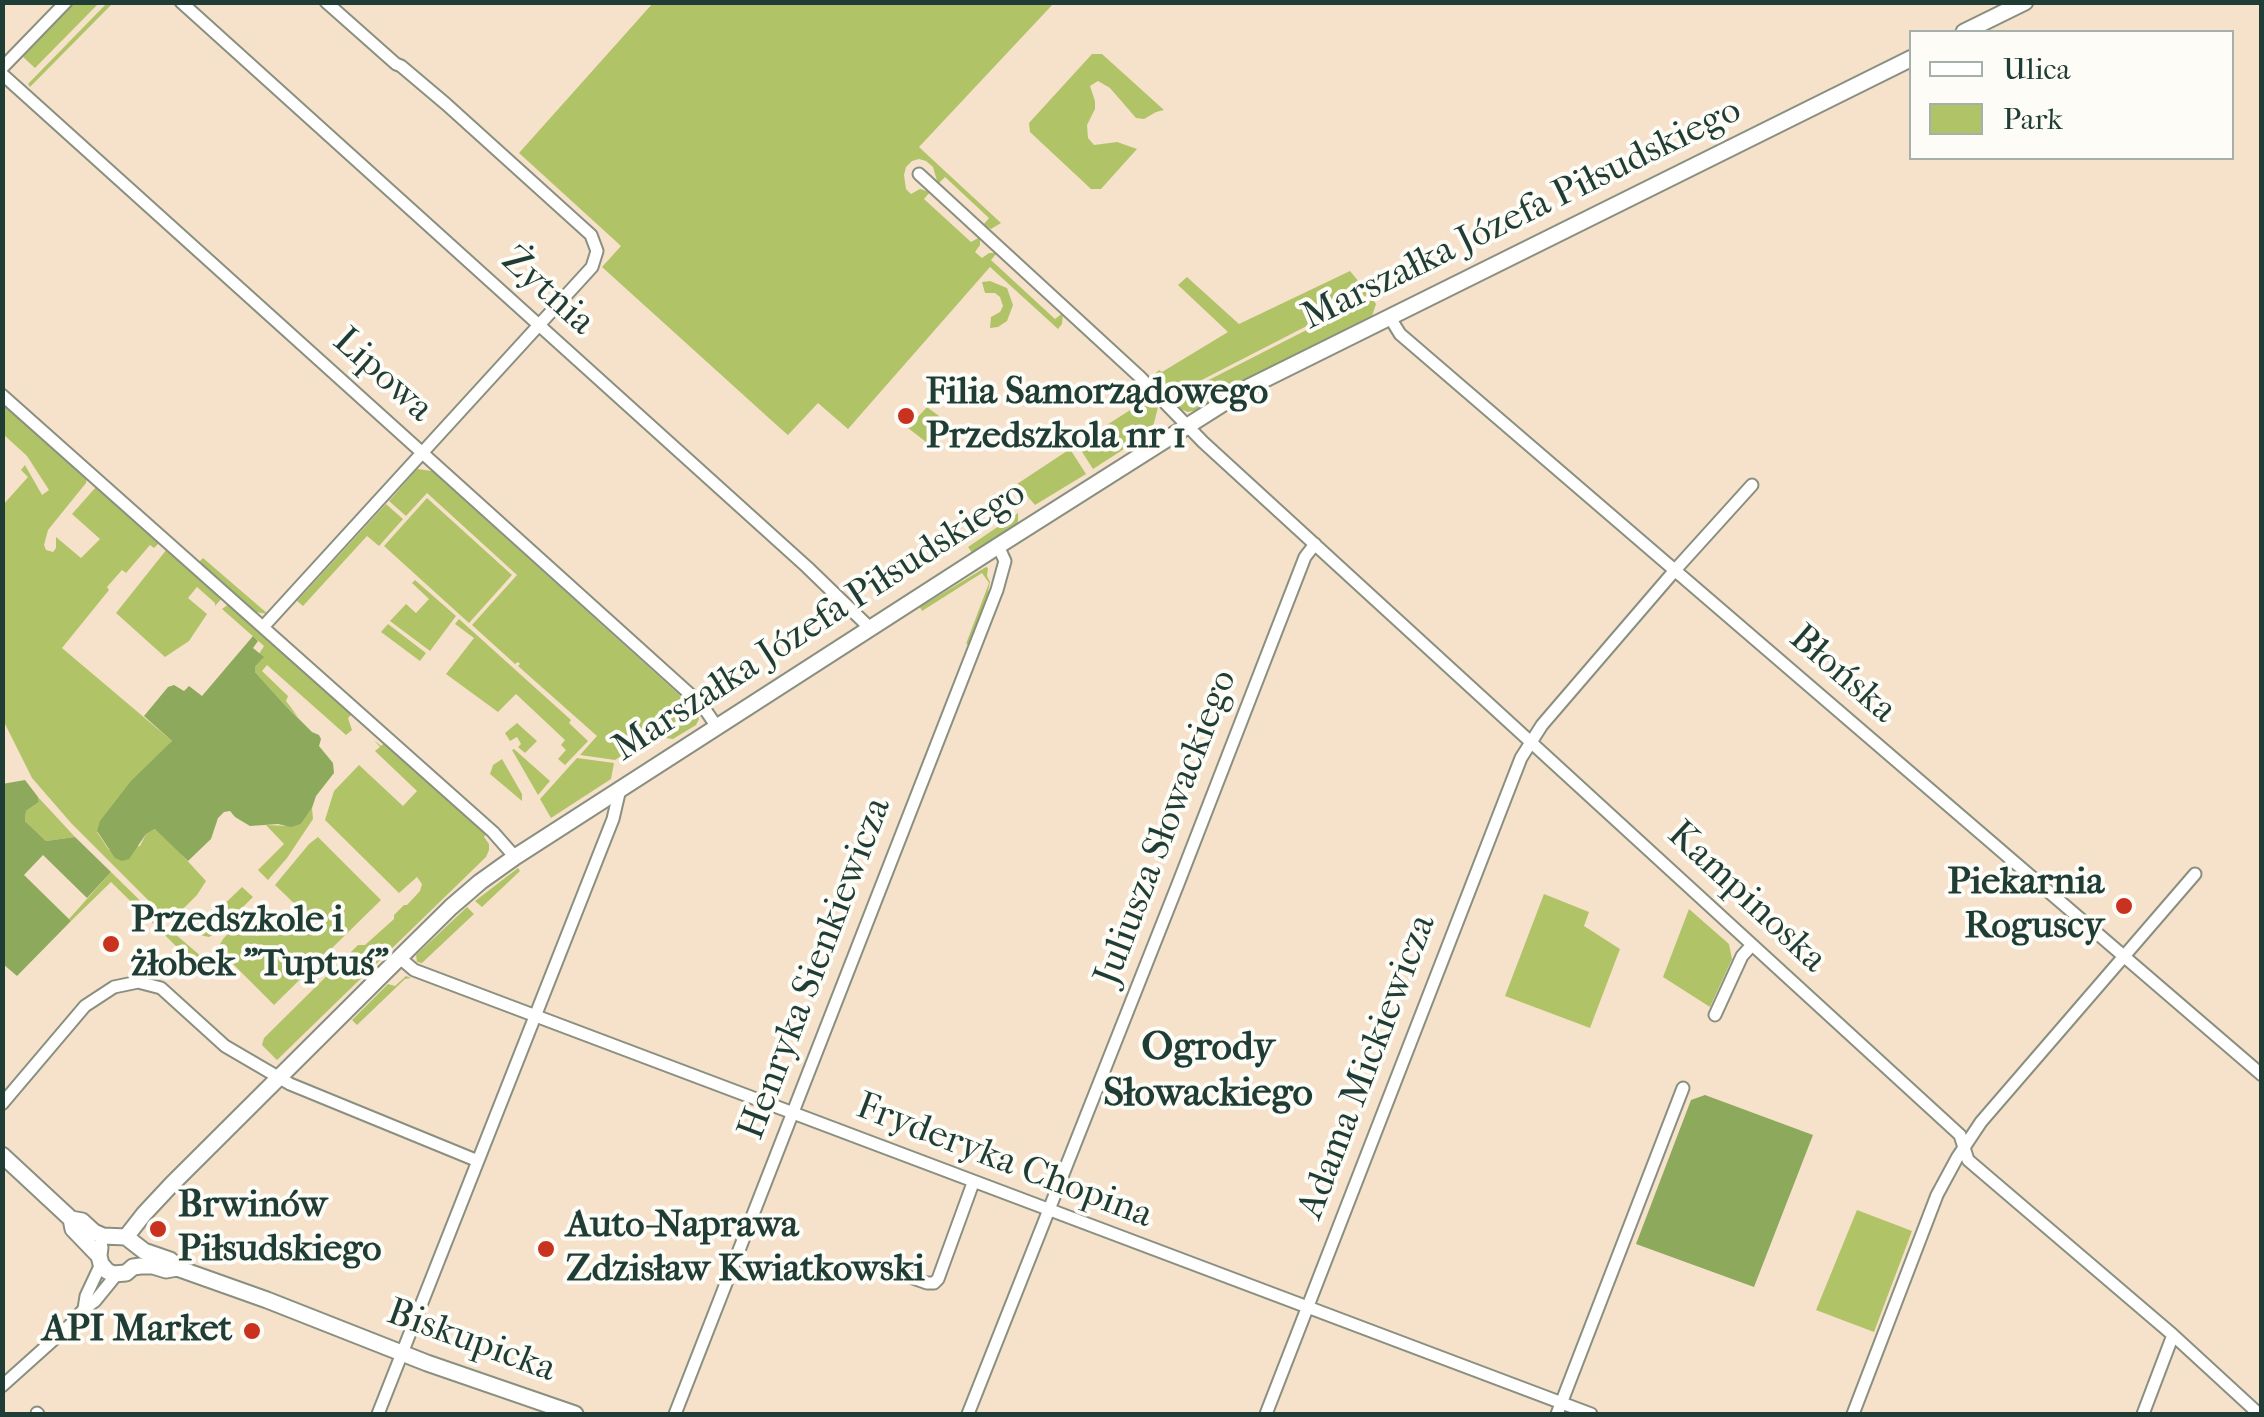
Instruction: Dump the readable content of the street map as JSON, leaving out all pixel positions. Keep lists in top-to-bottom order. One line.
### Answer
{"streets":{"street":["Marszałka Józefa Piłsudskiego","Żytnia","Lipowa","Błońska","Juliusza Słowackiego","Kampinoska","Henryka Sienkiewicza","Adama Mickiewicza","Fryderyka Chopina","Biskupicka"]},"crossings":[["Marszałka Józefa Piłsudskiego","Żytnia"],["Marszałka Józefa Piłsudskiego","Lipowa"],["Marszałka Józefa Piłsudskiego","Błońska"],["Marszałka Józefa Piłsudskiego","Kampinoska"],["Marszałka Józefa Piłsudskiego","Henryka Sienkiewicza"],["Marszałka Józefa Piłsudskiego","Fryderyka Chopina"],["Marszałka Józefa Piłsudskiego","Biskupicka"],["Błońska","Adama Mickiewicza"],["Juliusza Słowackiego","Kampinoska"],["Juliusza Słowackiego","Fryderyka Chopina"],["Kampinoska","Adama Mickiewicza"],["Henryka Sienkiewicza","Fryderyka Chopina"],["Adama Mickiewicza","Fryderyka Chopina"]],"districts":["Ogrody Słowackiego"],"places":["Filia Samorządowego Przedszkola nr 1","Piekarnia Roguscy","Przedszkole i żłobek \"Tuptuś\"","Brwinów Piłsudskiego","Auto-Naprawa Zdzisław Kwiatkowski","API Market"],"legend":["Ulica","Park"]}
